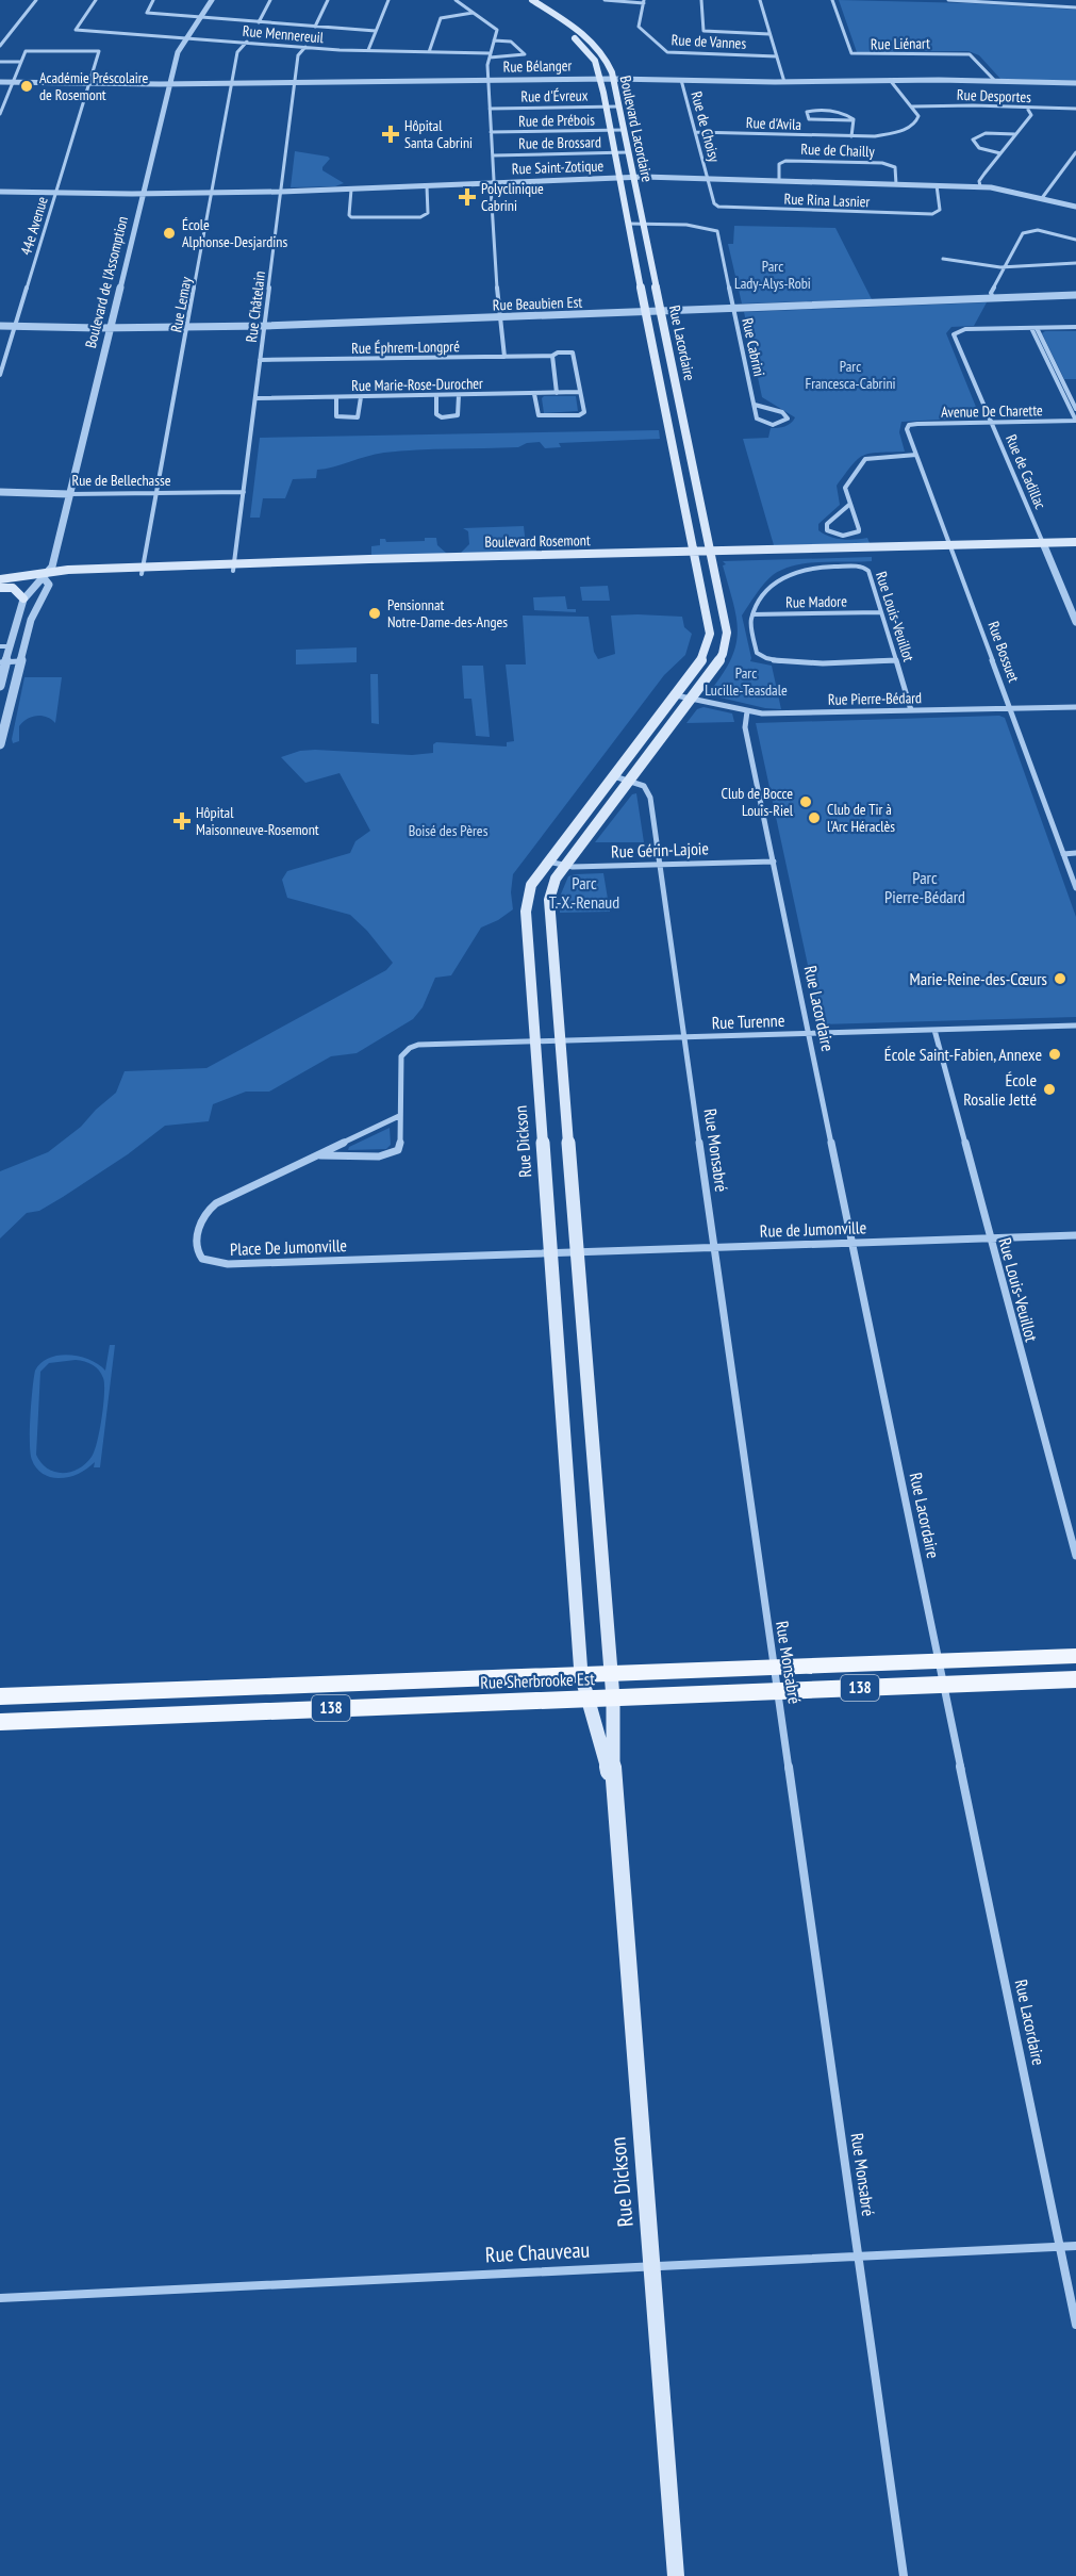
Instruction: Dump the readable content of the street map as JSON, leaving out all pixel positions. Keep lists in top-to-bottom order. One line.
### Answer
{"streets":{"main road":["Boulevard Lacordaire","Rue Lacordaire","Boulevard Rosemont","Rue Dickson","Rue Sherbrooke Est","138"],"street":["Rue Mennereuil","Rue de Vannes","Rue Liénart","Rue Bélanger","Rue d'Évreux","Rue Desportes","Rue de Prébois","Rue d'Avila","Rue de Choisy","Rue de Brossard","Rue de Chailly","Rue Saint-Zotique","Rue Rina Lasnier","44e Avenue","Boulevard de l'Assomption","Rue Beaubien Est","Rue Lemay","Rue Châtelain","Rue Éphrem-Longpré","Rue Cabrini","Rue Marie-Rose-Durocher","Avenue De Charette","Rue de Cadillac","Rue de Bellechasse","Rue Madore","Rue Louis-Veuillot","Rue Bossuet","Rue Pierre-Bédard","Rue Gérin-Lajoie","Rue Turenne","Rue Monsabré","Rue de Jumonville","Place De Jumonville","Rue Chauveau"]},"crossings":[["Rue Mennereuil","Boulevard de l'Assomption"],["Rue Mennereuil","Rue Lemay"],["Rue Mennereuil","Rue Châtelain"],["Rue Liénart","Rue Bélanger"],["Rue Bélanger","Rue de Choisy"],["Rue Bélanger","Boulevard Lacordaire"],["Rue Bélanger","44e Avenue"],["Rue Bélanger","Boulevard de l'Assomption"],["Rue Bélanger","Rue Lemay"],["Rue Bélanger","Rue Châtelain"],["Rue d'Évreux","Boulevard Lacordaire"],["Rue Desportes","Rue d'Avila"],["Rue de Prébois","Boulevard Lacordaire"],["Rue d'Avila","Rue de Choisy"],["Rue de Choisy","Rue Saint-Zotique"],["Rue de Choisy","Rue Rina Lasnier"],["Boulevard Lacordaire","Rue de Brossard"],["Boulevard Lacordaire","Rue Saint-Zotique"],["Boulevard Lacordaire","Rue Lacordaire"],["Boulevard Lacordaire","Rue Cabrini"],["Rue de Chailly","Rue Saint-Zotique"],["Rue Saint-Zotique","Rue Rina Lasnier"],["Rue Saint-Zotique","44e Avenue"],["Rue Saint-Zotique","Boulevard de l'Assomption"],["Rue Saint-Zotique","Rue Lemay"],["Rue Saint-Zotique","Rue Châtelain"],["44e Avenue","Rue Beaubien Est"],["Boulevard de l'Assomption","Rue Beaubien Est"],["Boulevard de l'Assomption","Rue de Bellechasse"],["Boulevard de l'Assomption","Boulevard Rosemont"],["Rue Beaubien Est","Rue Lemay"],["Rue Beaubien Est","Rue Châtelain"],["Rue Beaubien Est","Rue Lacordaire"],["Rue Beaubien Est","Rue Cabrini"],["Rue Lemay","Rue de Bellechasse"],["Rue Lemay","Boulevard Rosemont"],["Rue Châtelain","Rue Éphrem-Longpré"],["Rue Châtelain","Rue Marie-Rose-Durocher"],["Rue Châtelain","Rue de Bellechasse"],["Rue Châtelain","Boulevard Rosemont"],["Rue Lacordaire","Rue Cabrini"],["Rue Lacordaire","Boulevard Rosemont"],["Rue Lacordaire","Rue Pierre-Bédard"],["Rue Lacordaire","Rue Gérin-Lajoie"],["Rue Lacordaire","Rue Turenne"],["Rue Lacordaire","Rue Dickson"],["Rue Lacordaire","Rue de Jumonville"],["Rue Lacordaire","Rue Sherbrooke Est"],["Rue Lacordaire","Rue Chauveau"],["Avenue De Charette","Rue de Cadillac"],["Avenue De Charette","Rue Bossuet"],["Rue de Cadillac","Boulevard Rosemont"],["Boulevard Rosemont","Rue Bossuet"],["Boulevard Rosemont","Rue Dickson"],["Rue Madore","Rue Louis-Veuillot"],["Rue Louis-Veuillot","Rue Pierre-Bédard"],["Rue Louis-Veuillot","Rue Turenne"],["Rue Louis-Veuillot","Rue de Jumonville"],["Rue Bossuet","Rue Pierre-Bédard"],["Rue Pierre-Bédard","Rue Dickson"],["Rue Gérin-Lajoie","Rue Dickson"],["Rue Gérin-Lajoie","Rue Monsabré"],["Rue Turenne","Rue Dickson"],["Rue Turenne","Rue Monsabré"],["Rue Turenne","Place De Jumonville"],["Rue Dickson","Rue Monsabré"],["Rue Dickson","Rue de Jumonville"],["Rue Dickson","Place De Jumonville"],["Rue Dickson","Rue Sherbrooke Est"],["Rue Dickson","Rue Chauveau"],["Rue Monsabré","Rue de Jumonville"],["Rue Monsabré","Rue Sherbrooke Est"],["Rue Monsabré","Rue Chauveau"],["Rue de Jumonville","Place De Jumonville"]],"parks":["Parc Lady-Alys-Robi","Parc Francesca-Cabrini","Parc Lucille-Teasdale","Boisé des Pères","Parc Pierre-Bédard","Parc T.-X.-Renaud"],"places":{"other":["Académie Préscolaire de Rosemont","École Alphonse-Desjardins","Pensionnat Notre-Dame-des-Anges","Club de Bocce Louis-Riel","Club de Tir à l'Arc Héraclès","Marie-Reine-des-Cœurs","École Saint-Fabien, Annexe","École Rosalie Jetté"],"health":["Hôpital Santa Cabrini","Polyclinique Cabrini","Hôpital Maisonneuve-Rosemont"]}}
